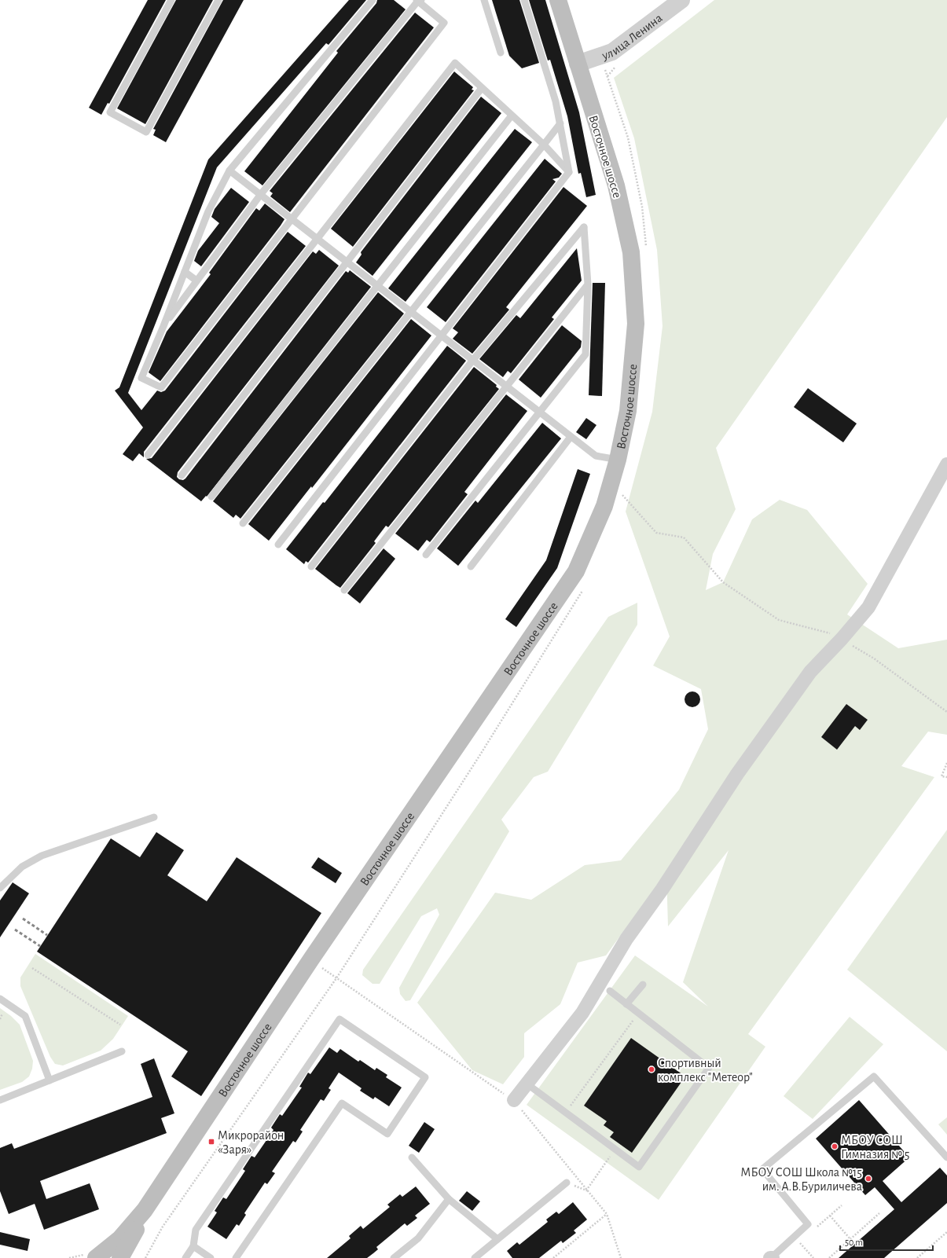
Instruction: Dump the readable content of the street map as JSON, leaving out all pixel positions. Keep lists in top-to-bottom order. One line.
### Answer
{"streets":{"main road":["Восточное шоссе"],"street":["улица Ленина"]},"crossings":[["улица Ленина","Восточное шоссе"]],"places":{"other":["Спортивный комплекс \"Метеор\"","МБОУ СОШ Гимназия № 5","МБОУ СОШ Школа №15 им. А.В.Буриличева"],"transit":["Микрорайон «Заря»"]},"scale_bar":"50 m"}
